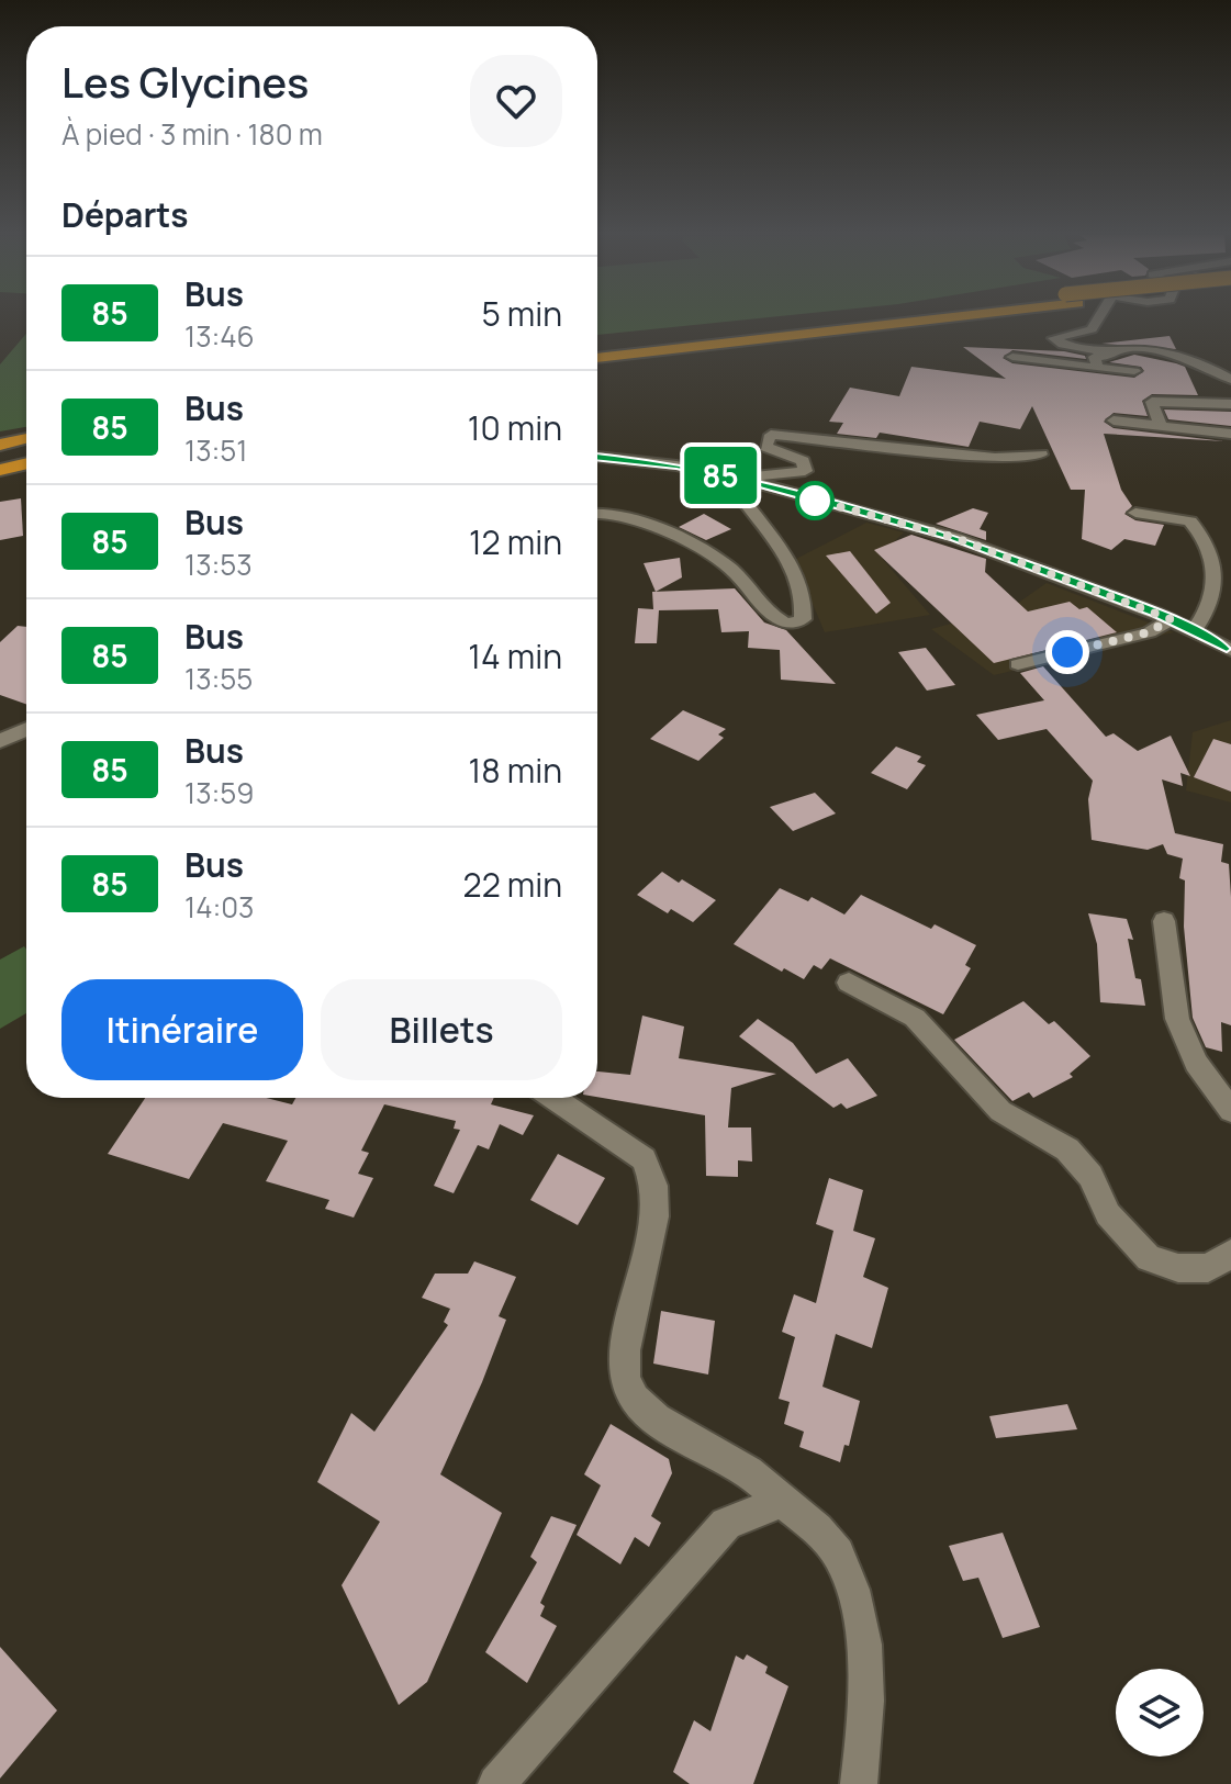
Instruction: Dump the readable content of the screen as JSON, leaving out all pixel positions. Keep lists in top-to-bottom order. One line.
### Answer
{"lines":["bus line 85"],"page":{"on_map":"85","heading":[["Les Glycines","À pied · 3 min · 180 m"],"Départs"],"list":[{"mark":"85","name":"Bus","note":"13:46","value":"5 min"},{"mark":"85","name":"Bus","note":"13:51","value":"10 min"},{"mark":"85","name":"Bus","note":"13:53","value":"12 min"},{"mark":"85","name":"Bus","note":"13:55","value":"14 min"},{"mark":"85","name":"Bus","note":"13:59","value":"18 min"},{"mark":"85","name":"Bus","note":"14:03","value":"22 min"}],"buttons":["Itinéraire","Billets"]}}
